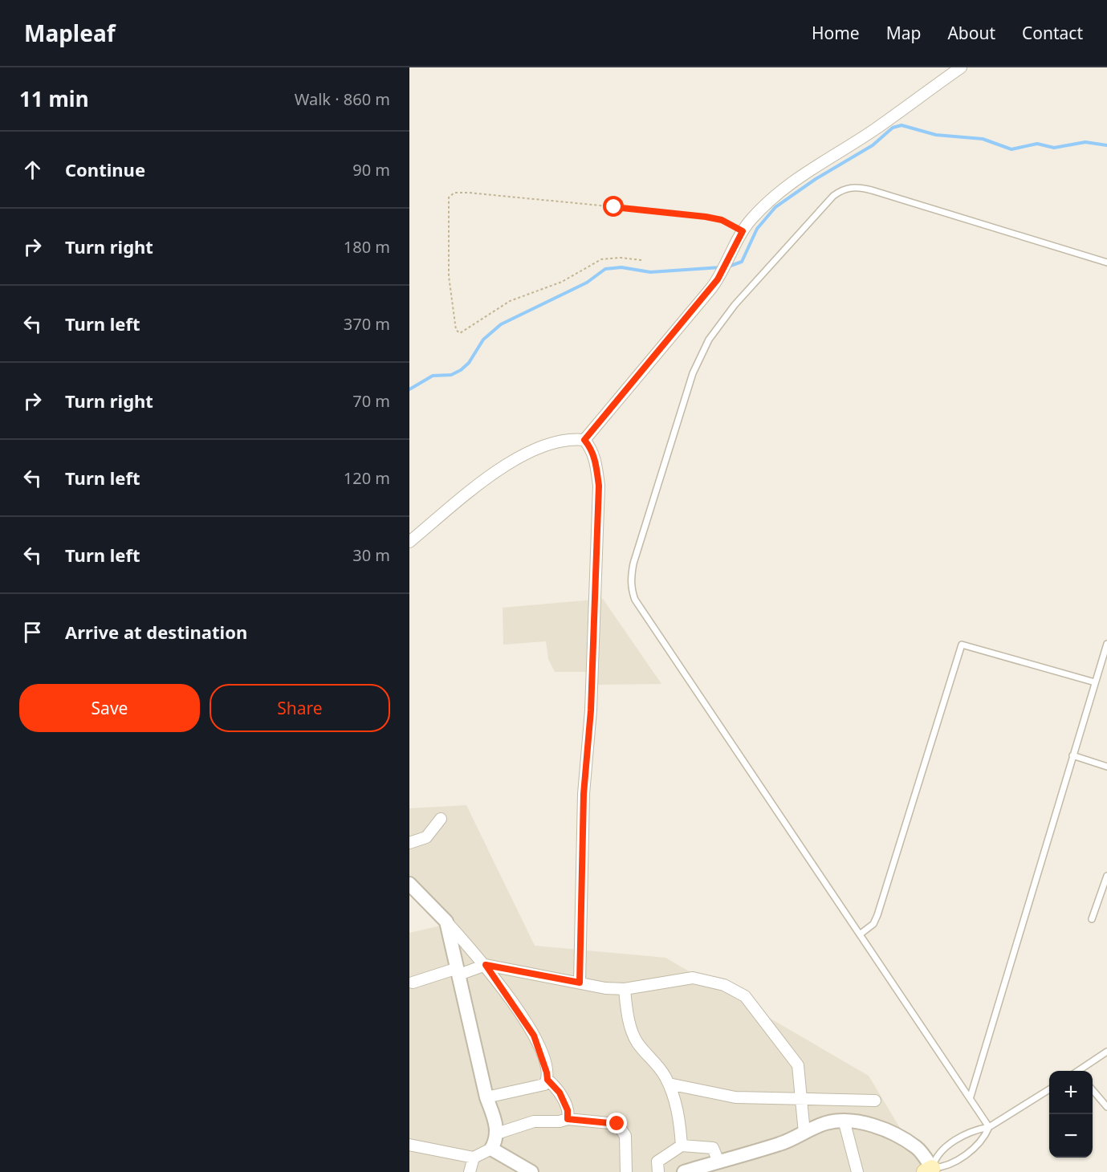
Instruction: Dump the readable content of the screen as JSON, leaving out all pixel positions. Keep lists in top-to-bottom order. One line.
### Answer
{"page":{"header":"Mapleaf","nav":["Home","Map","About","Contact"],"heading":["11 min","Walk · 860 m"],"list":[["Continue","90 m"],["Turn right","180 m"],["Turn left","370 m"],["Turn right","70 m"],["Turn left","120 m"],["Turn left","30 m"],"Arrive at destination"],"buttons":["Save","Share"],"map_buttons":["+","−"]}}
